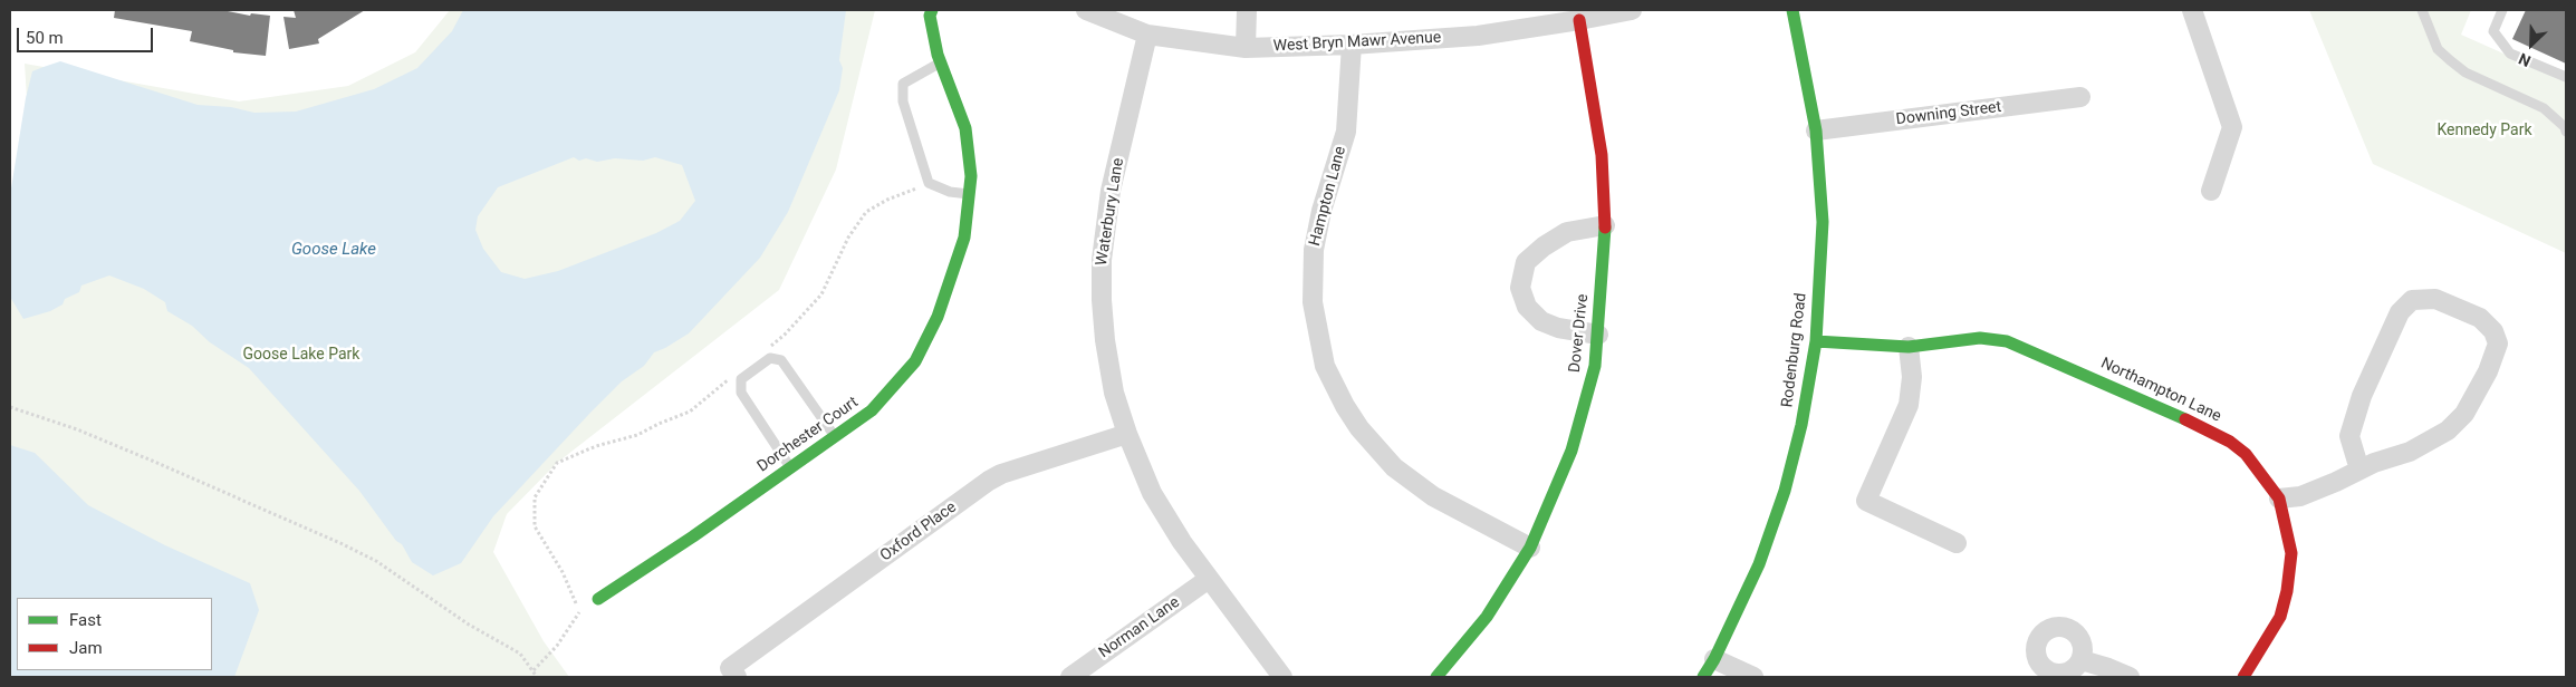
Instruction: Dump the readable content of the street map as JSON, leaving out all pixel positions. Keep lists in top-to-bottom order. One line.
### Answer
{"streets":{"street":["West Bryn Mawr Avenue","Downing Street","Hampton Lane","Waterbury Lane","Dover Drive","Rodenburg Road","Northampton Lane","Dorchester Court","Oxford Place","Norman Lane"]},"crossings":[["West Bryn Mawr Avenue","Hampton Lane"],["West Bryn Mawr Avenue","Waterbury Lane"],["West Bryn Mawr Avenue","Dover Drive"],["Downing Street","Rodenburg Road"],["Hampton Lane","Dover Drive"],["Waterbury Lane","Oxford Place"],["Waterbury Lane","Norman Lane"],["Rodenburg Road","Northampton Lane"]],"water":["Goose Lake"],"parks":["Kennedy Park","Goose Lake Park"],"legend":["Fast","Jam"],"scale_bar":"50 m","north":"bottom left"}
